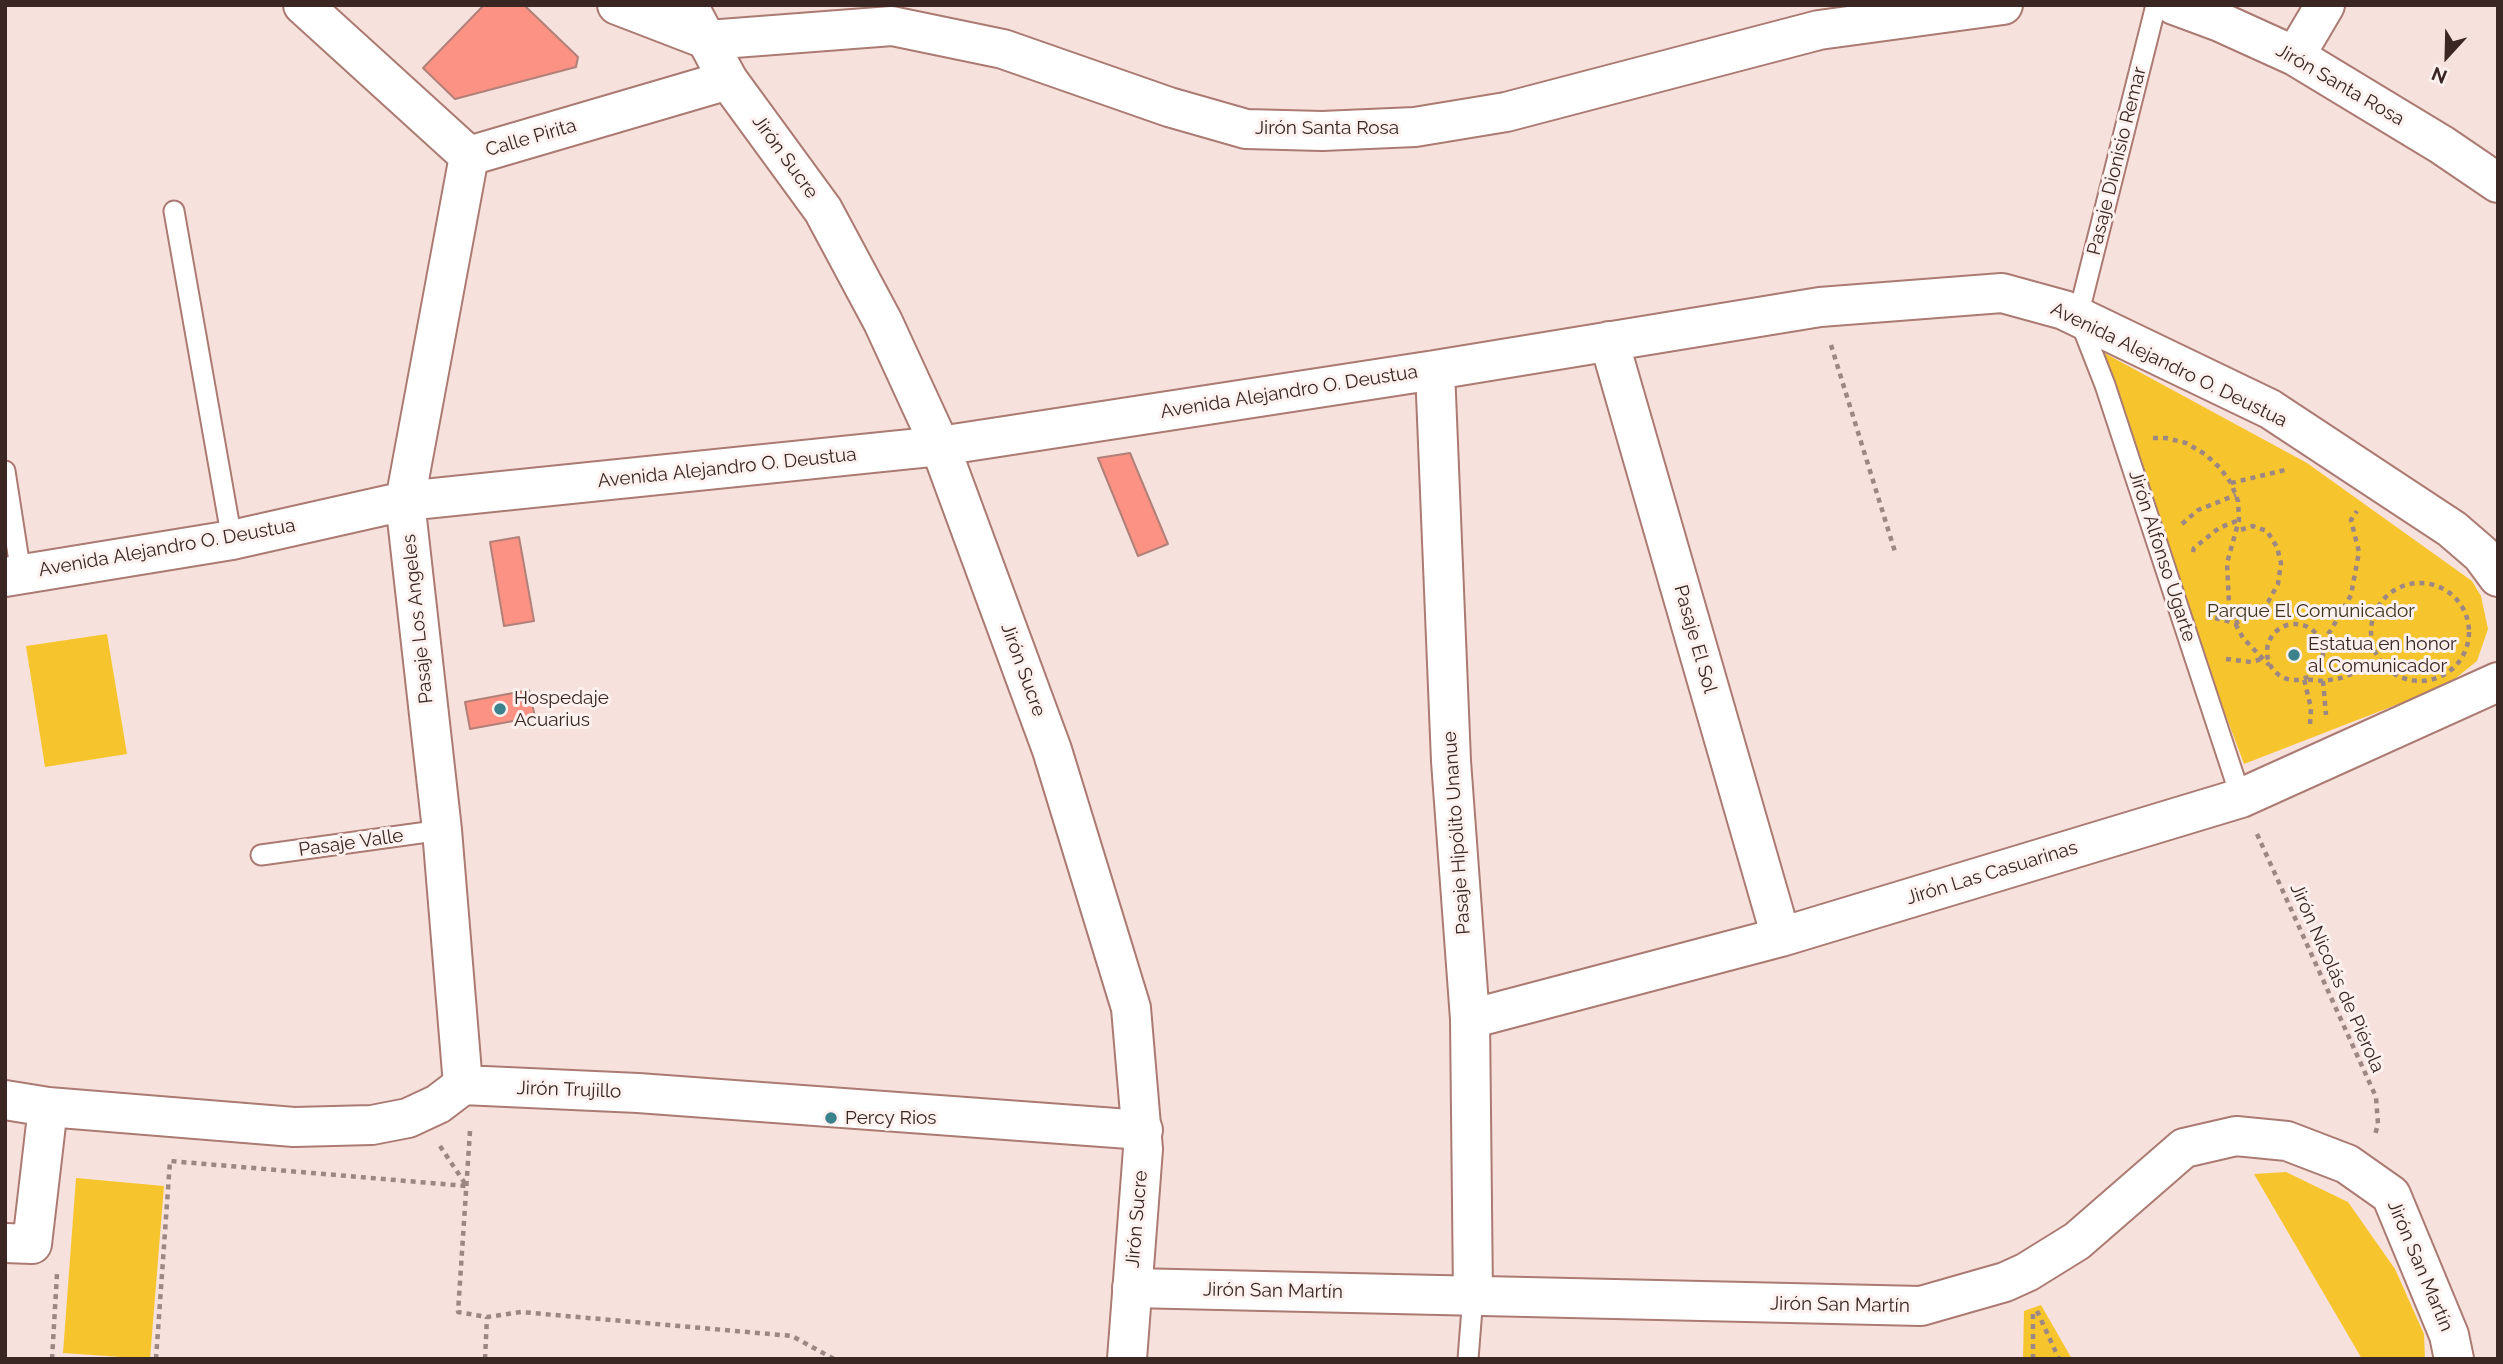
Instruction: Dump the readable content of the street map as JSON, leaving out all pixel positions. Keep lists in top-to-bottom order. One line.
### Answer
{"streets":{"street":["Jirón Santa Rosa","Calle Pirita","Jirón Sucre","Avenida Alejandro O. Deustua","Pasaje Los Angeles","Pasaje El Sol","Pasaje Hipólito Unanue","Jirón Las Casuarinas","Jirón Trujillo","Jirón San Martín"],"lane":["Pasaje Dionisio Remar","Jirón Alfonso Ugarte","Pasaje Valle"],"path":["Jirón Nicolás de Piérola"]},"crossings":[["Jirón Santa Rosa","Jirón Sucre"],["Calle Pirita","Jirón Sucre"],["Calle Pirita","Pasaje Los Angeles"],["Jirón Sucre","Avenida Alejandro O. Deustua"],["Jirón Sucre","Jirón Trujillo"],["Jirón Sucre","Jirón San Martín"],["Pasaje Dionisio Remar","Avenida Alejandro O. Deustua"],["Pasaje Dionisio Remar","Jirón Alfonso Ugarte"],["Avenida Alejandro O. Deustua","Jirón Alfonso Ugarte"],["Avenida Alejandro O. Deustua","Pasaje Los Angeles"],["Avenida Alejandro O. Deustua","Pasaje El Sol"],["Avenida Alejandro O. Deustua","Pasaje Hipólito Unanue"],["Jirón Alfonso Ugarte","Jirón Las Casuarinas"],["Jirón Alfonso Ugarte","Jirón Nicolás de Piérola"],["Pasaje Los Angeles","Pasaje Valle"],["Pasaje Los Angeles","Jirón Trujillo"],["Pasaje El Sol","Jirón Las Casuarinas"],["Pasaje Hipólito Unanue","Jirón Las Casuarinas"],["Pasaje Hipólito Unanue","Jirón San Martín"],["Jirón Las Casuarinas","Jirón Nicolás de Piérola"],["Jirón Nicolás de Piérola","Jirón San Martín"]],"parks":["Parque El Comunicador"],"places":["Estatua en honor al Comunicador","Hospedaje Acuarius","Percy Rios"],"north":"bottom"}
